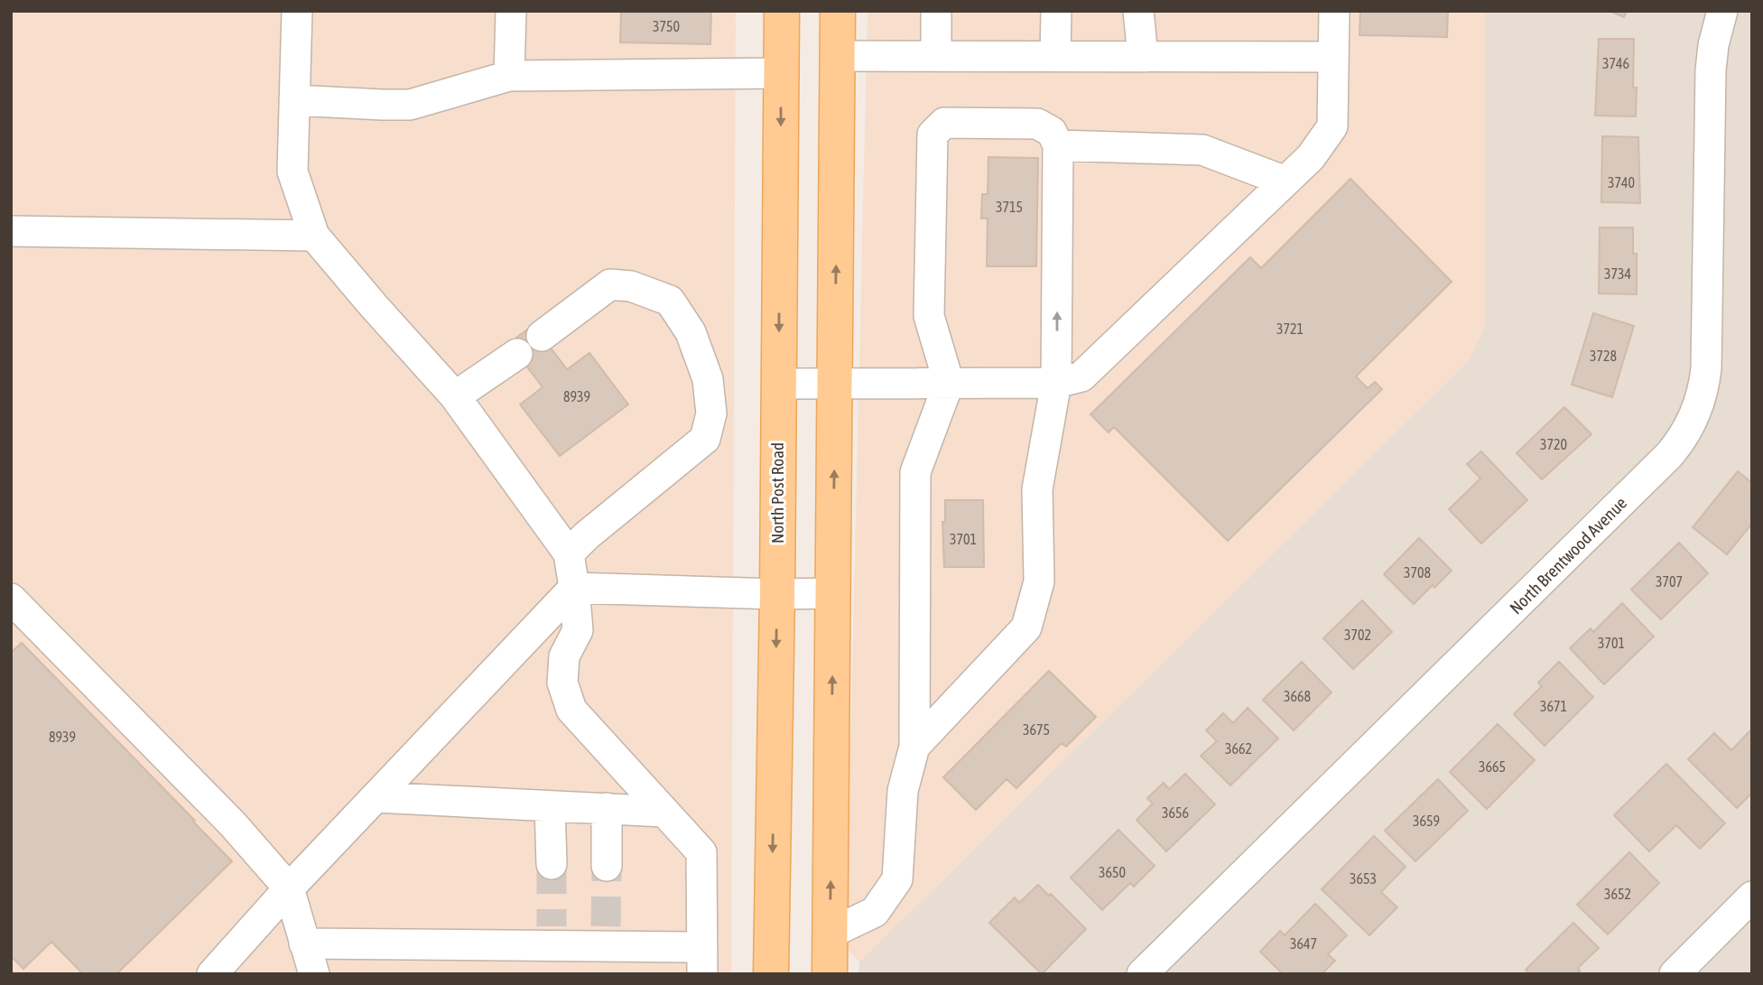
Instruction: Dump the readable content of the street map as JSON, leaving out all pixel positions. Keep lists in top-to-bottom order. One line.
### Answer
{"streets":{"main road":["North Post Road"],"street":["North Brentwood Avenue"]},"house_numbers":["3750","3746","3740","3715","3734","3721","3728","8939","3720","3701","3708","3707","3702","3701","3668","3671","3675","8939","3662","3665","3656","3659","3650","3653","3652","3647"]}
